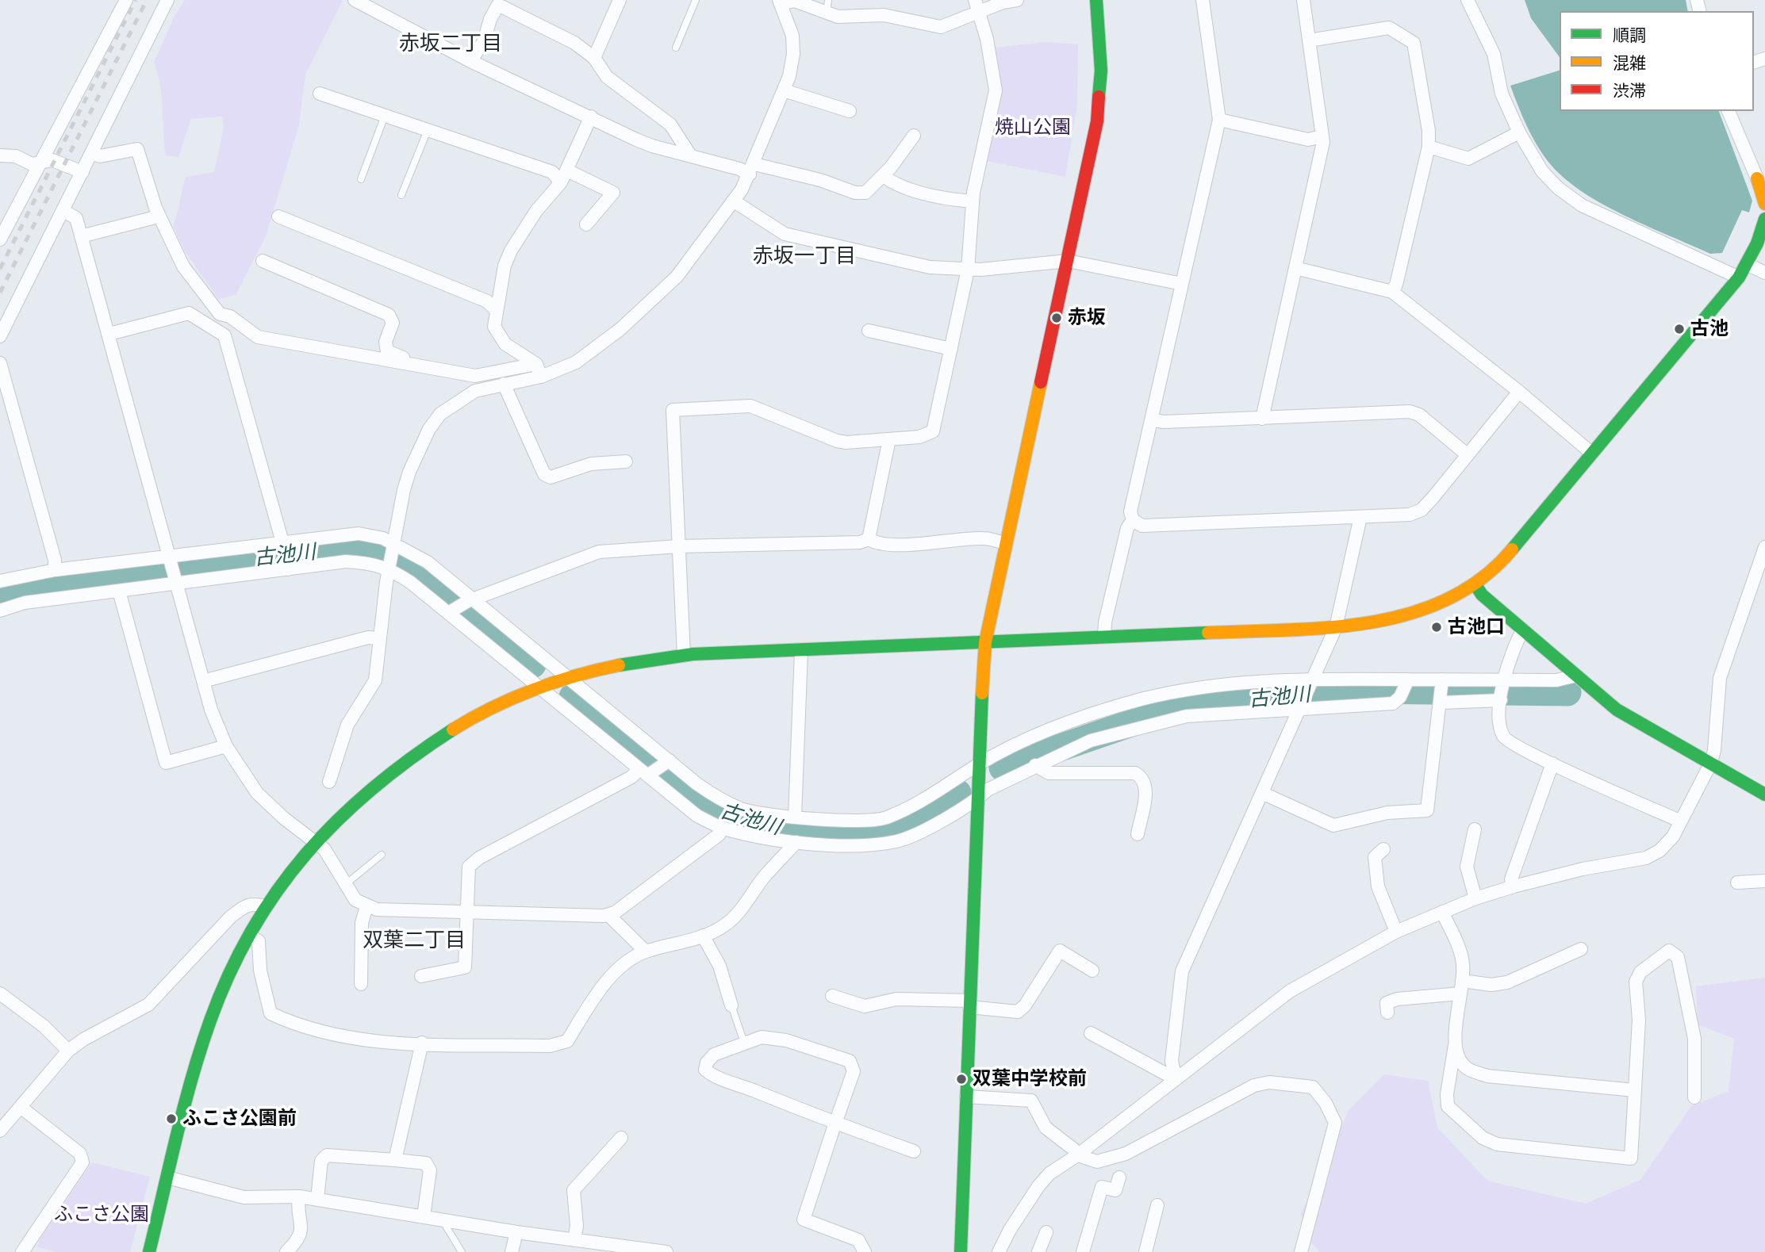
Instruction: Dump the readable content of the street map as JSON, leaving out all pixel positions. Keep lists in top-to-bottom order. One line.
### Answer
{"districts":["赤坂二丁目","赤坂一丁目","双葉二丁目"],"water":["古池川"],"parks":["焼山公園","ふこさ公園"],"places":["赤坂","古池","古池口","双葉中学校前","ふこさ公園前"],"legend":["順調","混雑","渋滞"]}
